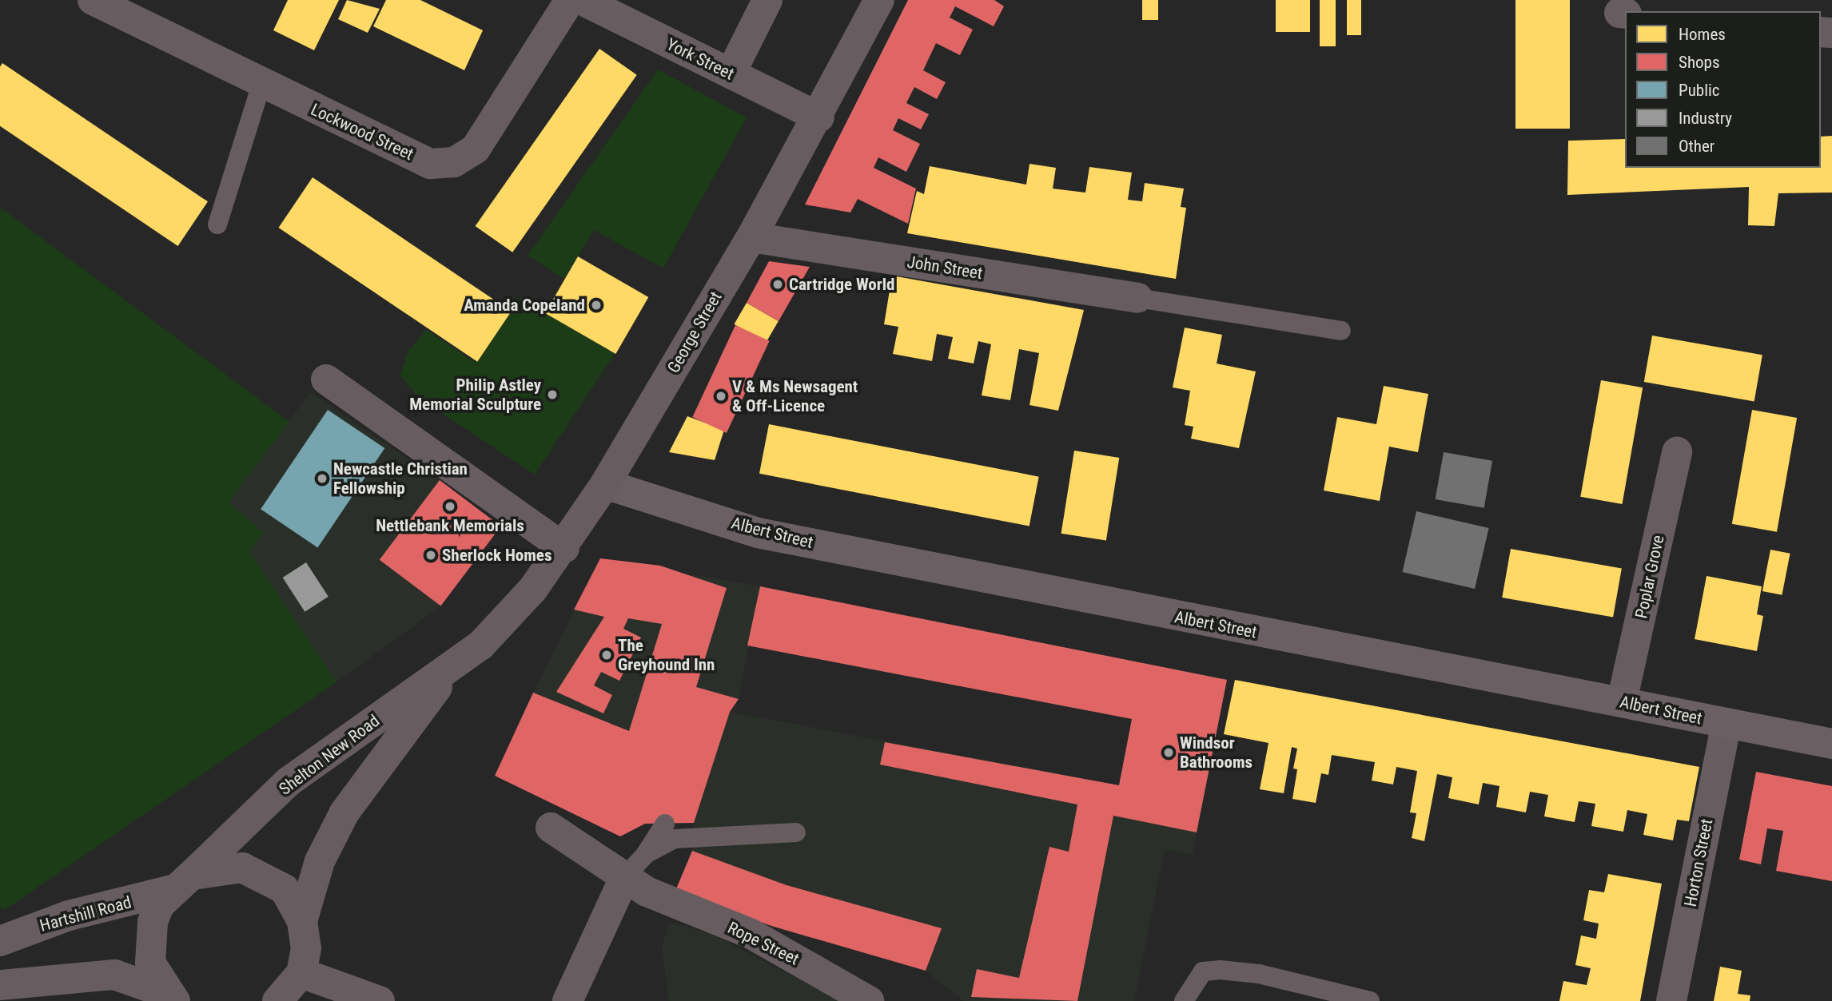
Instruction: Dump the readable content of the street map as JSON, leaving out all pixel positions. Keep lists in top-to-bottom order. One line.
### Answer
{"streets":{"street":["York Street","Lockwood Street","John Street","George Street","Albert Street","Poplar Grove","Shelton New Road","Horton Street","Hartshill Road","Rope Street"]},"crossings":[["York Street","George Street"],["John Street","George Street"],["George Street","Albert Street"],["George Street","Shelton New Road"],["Albert Street","Poplar Grove"],["Albert Street","Horton Street"],["Shelton New Road","Hartshill Road"]],"places":["Cartridge World","Amanda Copeland","Philip Astley Memorial Sculpture","V & Ms Newsagent & Off-Licence","Newcastle Christian Fellowship","Nettlebank Memorials","Sherlock Homes","The Greyhound Inn","Windsor Bathrooms"],"legend":["Homes","Shops","Public","Industry","Other"]}
